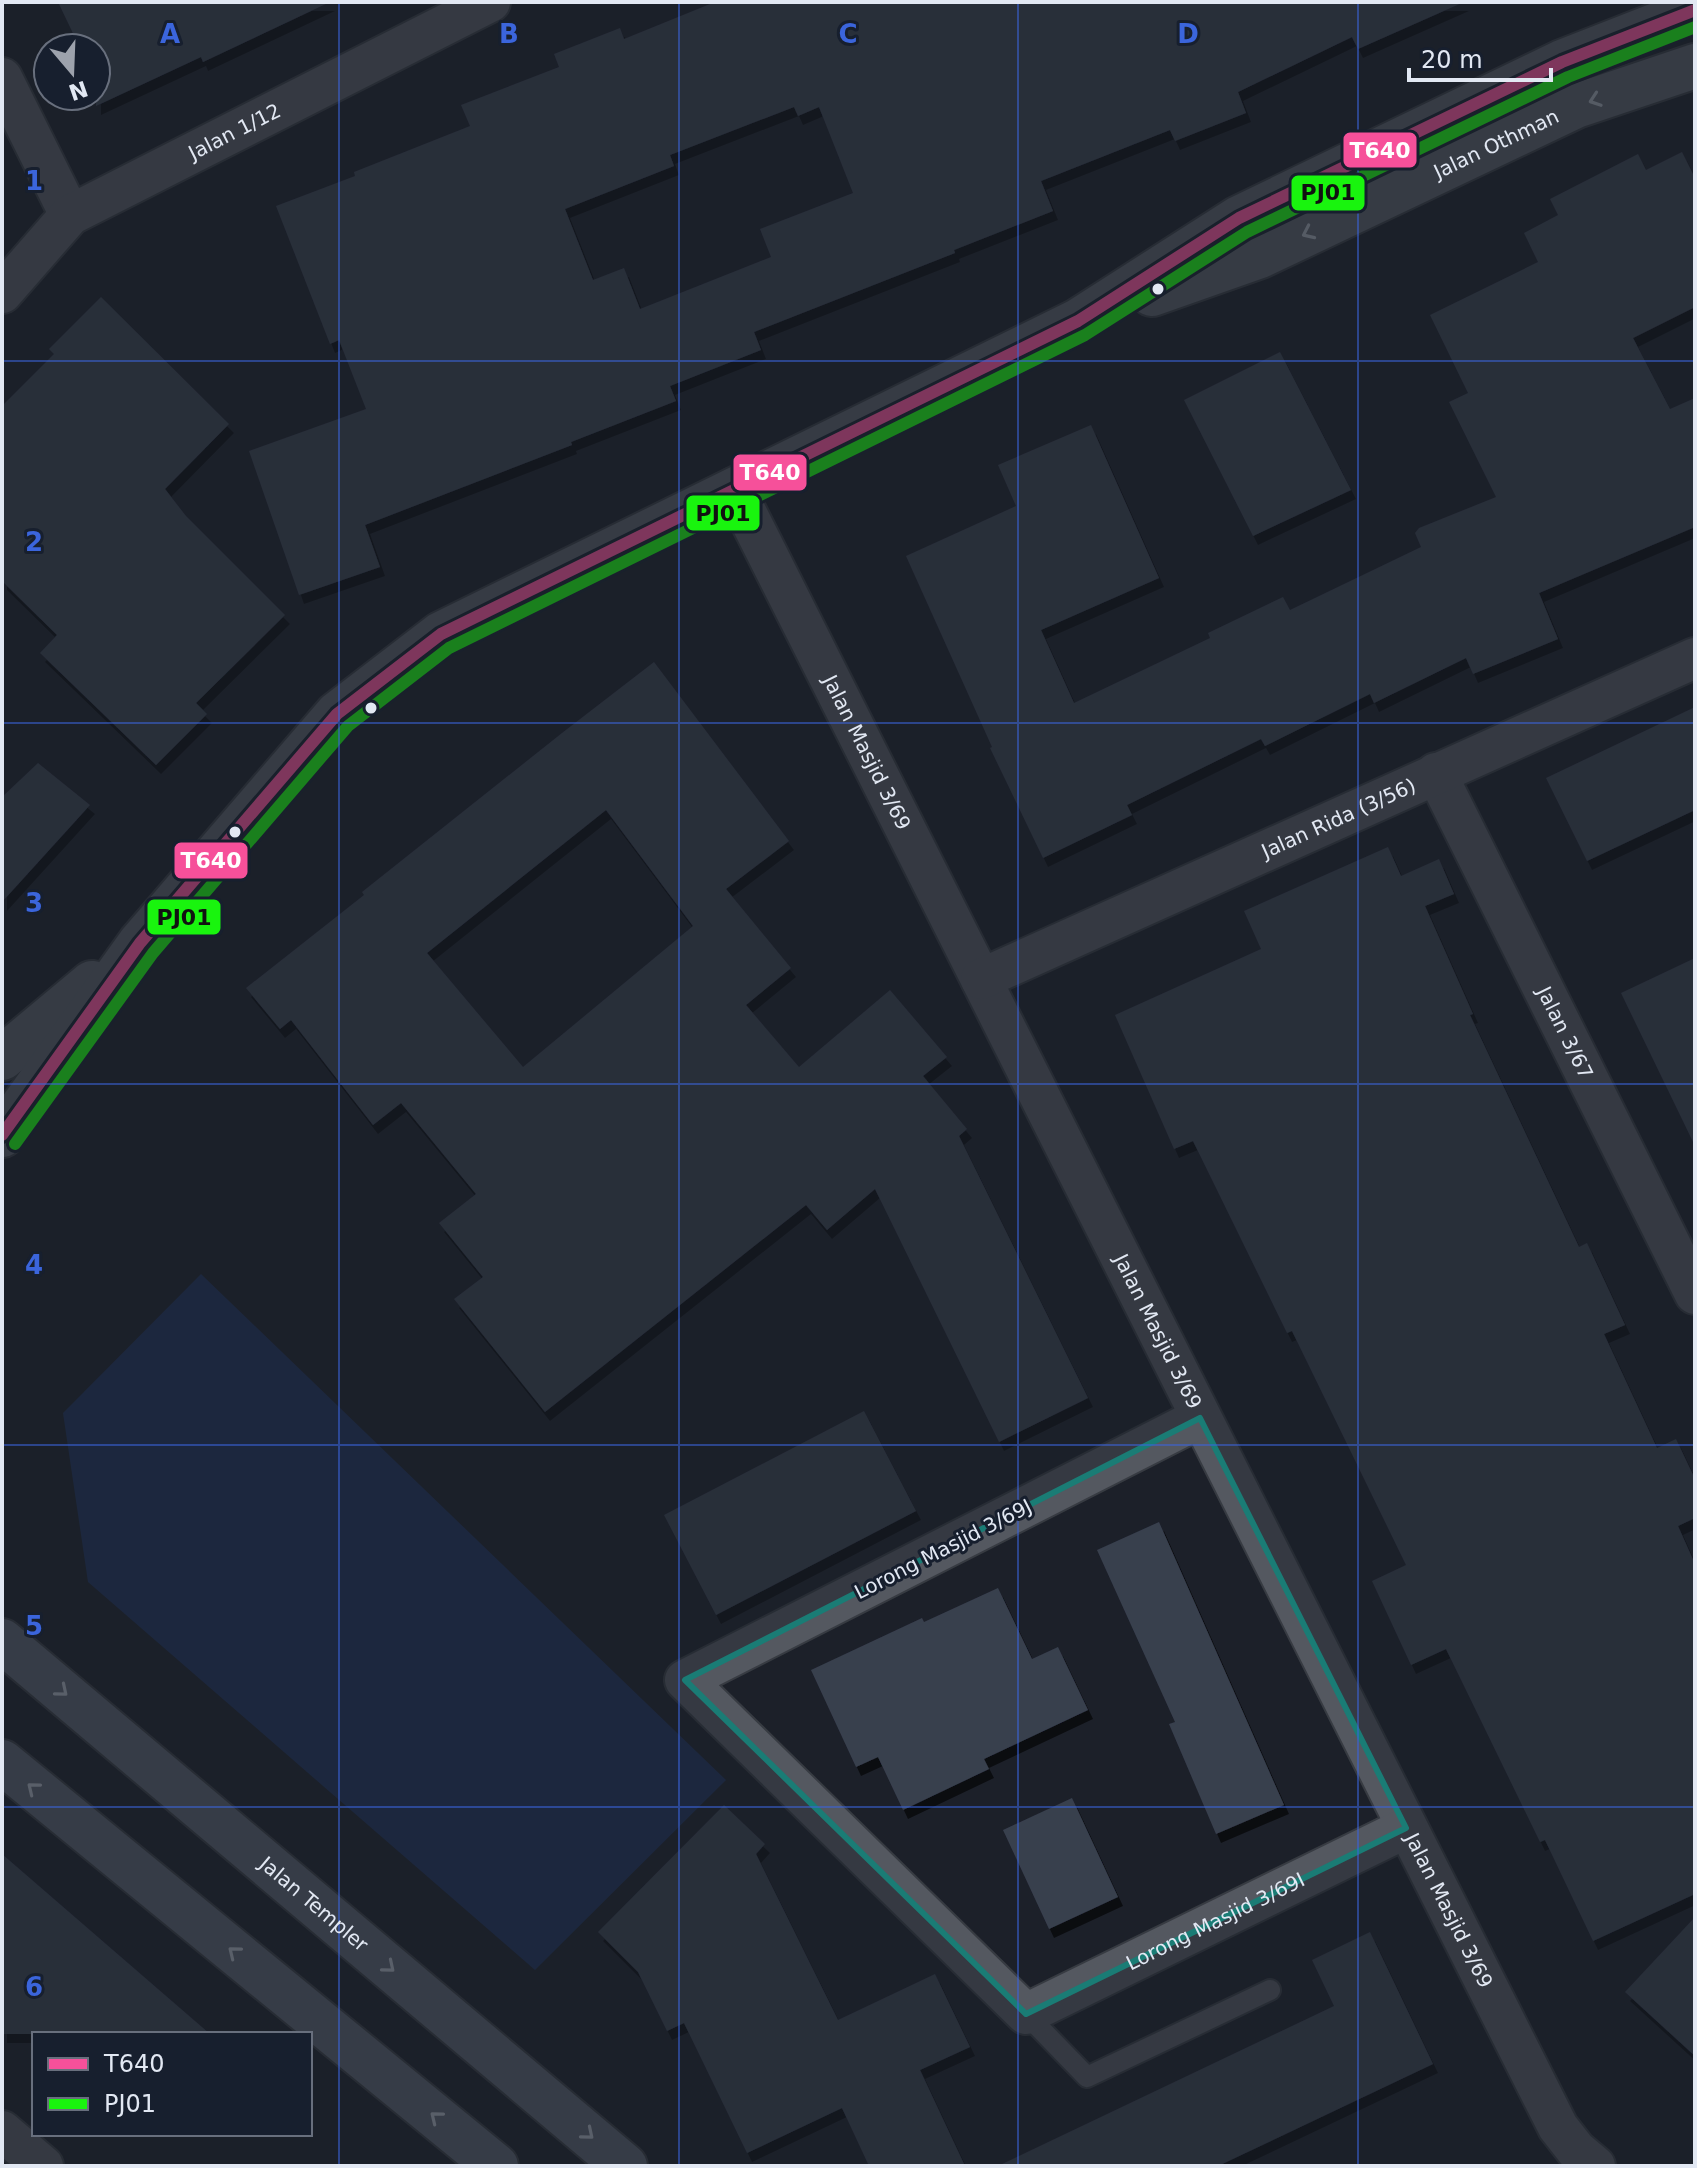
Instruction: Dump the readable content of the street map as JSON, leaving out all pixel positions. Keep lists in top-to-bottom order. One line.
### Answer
{"streets":{"main road":["Jalan Othman","Jalan Templer"],"street":["Jalan 1/12","Jalan Masjid 3/69","Jalan Rida (3/56)","Jalan 3/67","Lorong Masjid 3/69J","Lorong Masjid 3/69I"]},"crossings":[["Jalan Othman","Jalan Masjid 3/69"],["Jalan Masjid 3/69","Jalan Rida (3/56)"],["Jalan Masjid 3/69","Lorong Masjid 3/69J"],["Jalan Masjid 3/69","Lorong Masjid 3/69I"],["Jalan Rida (3/56)","Jalan 3/67"],["Lorong Masjid 3/69J","Lorong Masjid 3/69I"]],"lines":["transit line T640","transit line PJ01"],"legend":["T640","PJ01"],"scale_bar":"20 m","north":"bottom","grid":{"columns":["A","B","C","D"],"rows":["1","2","3","4","5","6"]}}
